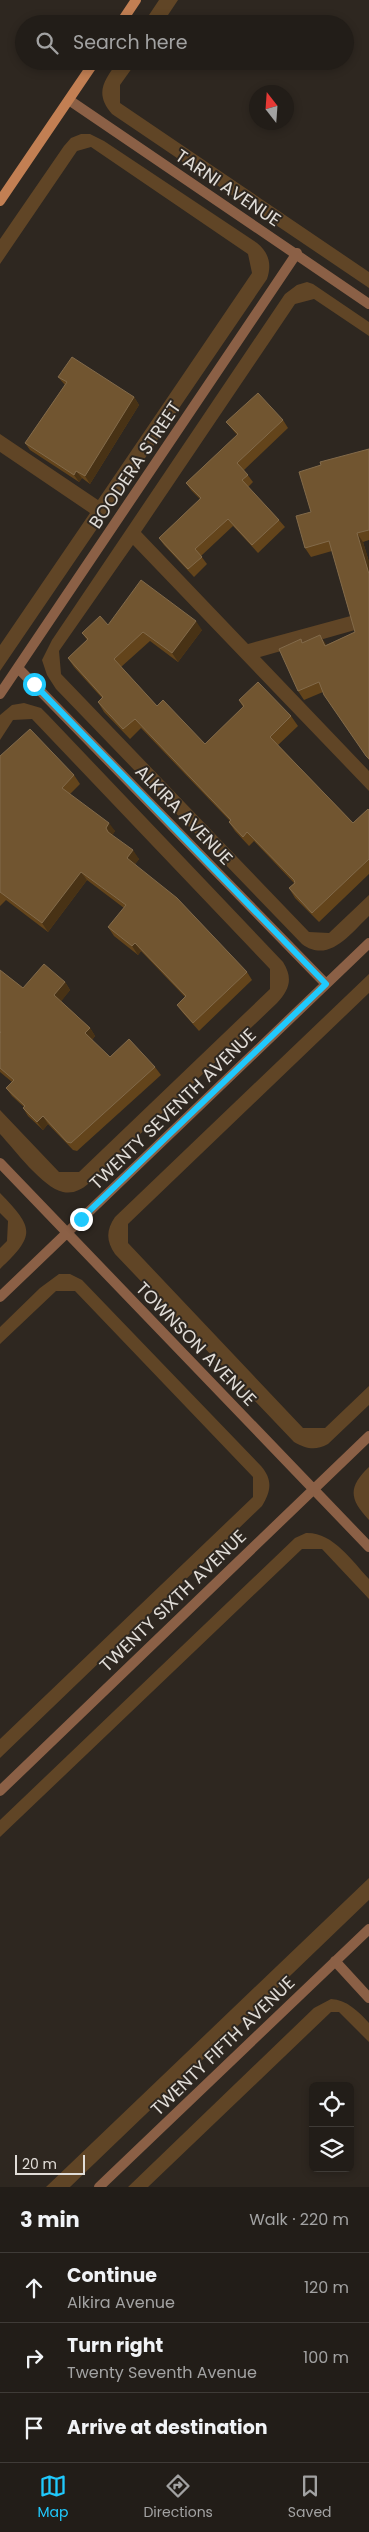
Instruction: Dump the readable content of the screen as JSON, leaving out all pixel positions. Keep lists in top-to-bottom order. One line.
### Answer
{"streets":{"street":["TARNI AVENUE","BOODERA STREET","ALKIRA AVENUE","TWENTY SEVENTH AVENUE","TOWNSON AVENUE","TWENTY SIXTH AVENUE","TWENTY FIFTH AVENUE"]},"crossings":[["TARNI AVENUE","BOODERA STREET"],["BOODERA STREET","ALKIRA AVENUE"],["ALKIRA AVENUE","TWENTY SEVENTH AVENUE"],["TWENTY SEVENTH AVENUE","TOWNSON AVENUE"],["TOWNSON AVENUE","TWENTY SIXTH AVENUE"]],"scale_bar":"20 m","north":"top","page":{"search":"Search here","scale":"20 m","heading":["3 min","Walk · 220 m"],"list":[["Continue","Alkira Avenue","120 m"],["Turn right","Twenty Seventh Avenue","100 m"],"Arrive at destination"],"nav":["Map","Directions","Saved"]}}
